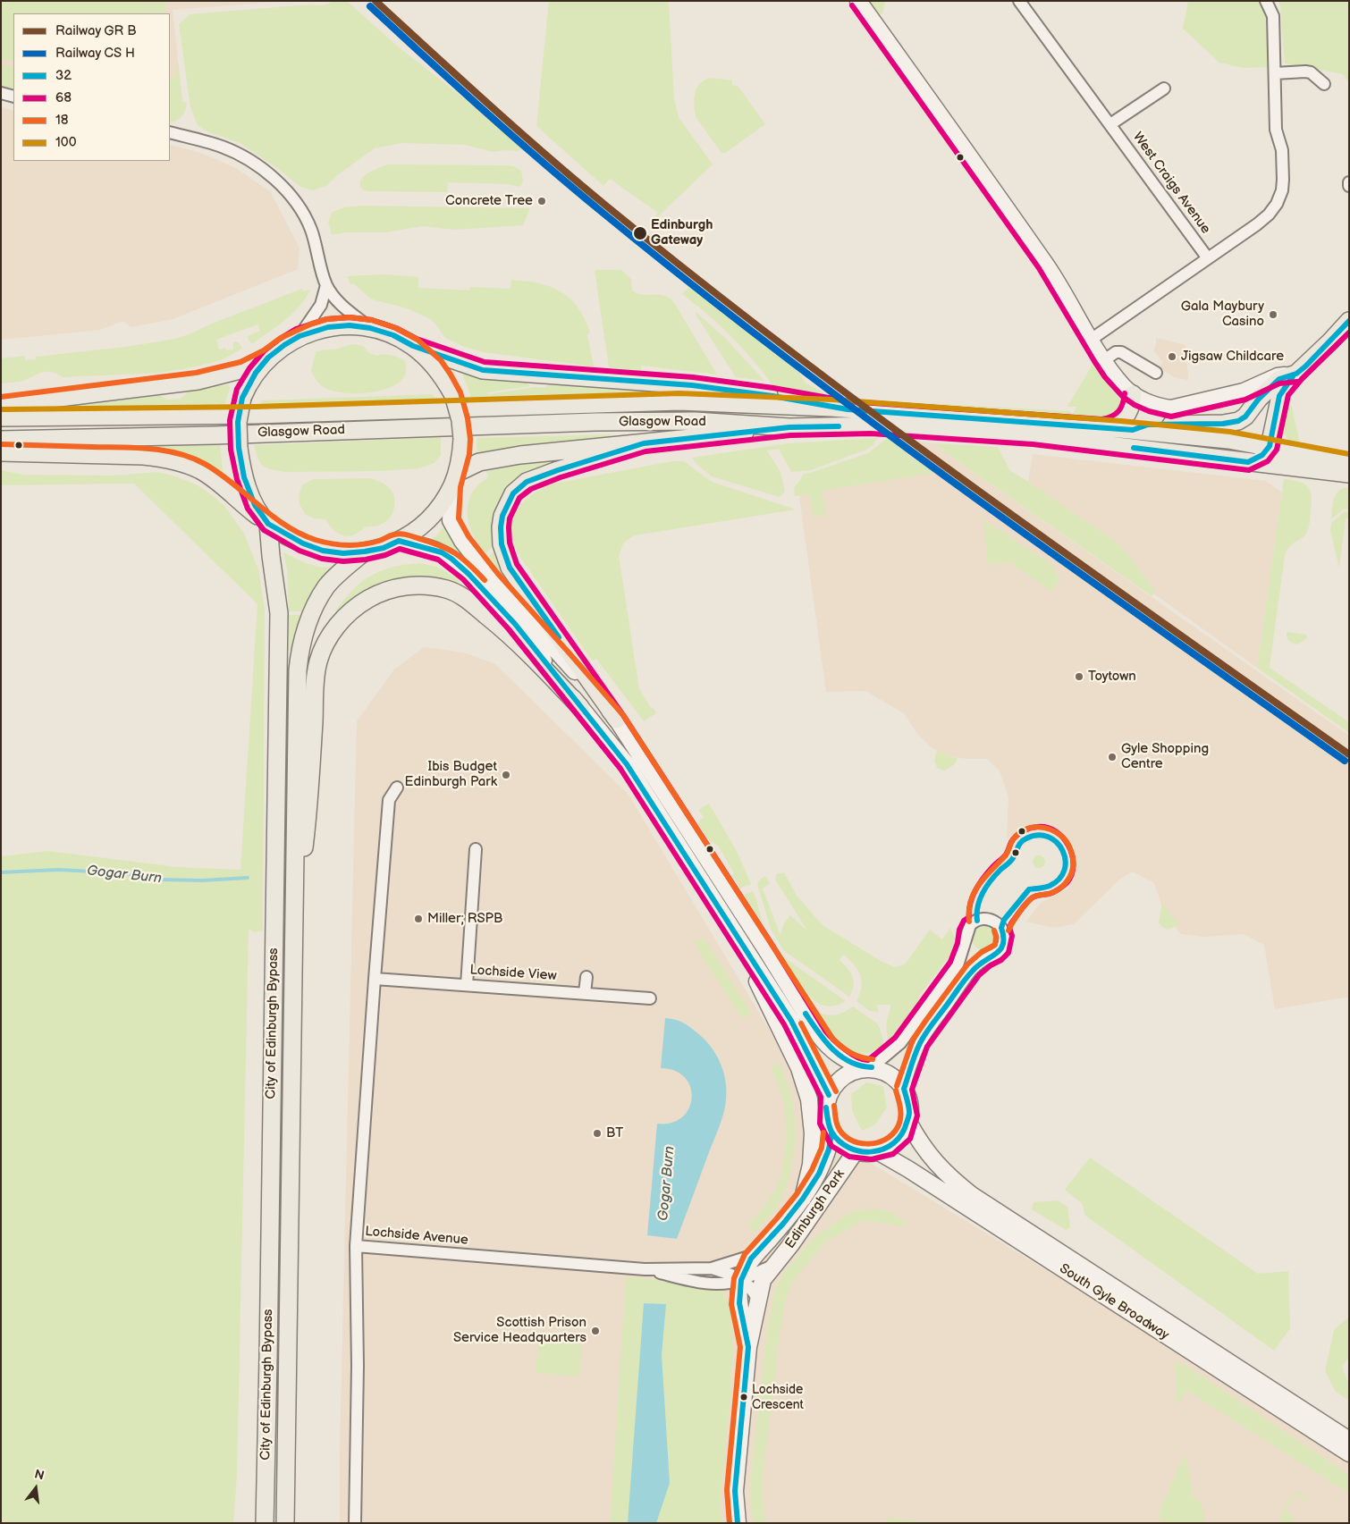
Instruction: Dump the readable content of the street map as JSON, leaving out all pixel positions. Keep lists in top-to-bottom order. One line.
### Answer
{"streets":{"main road":["Glasgow Road","City of Edinburgh Bypass"],"street":["West Craigs Avenue","Lochside View","Edinburgh Park","Lochside Avenue","South Gyle Broadway"]},"crossings":[["Edinburgh Park","Lochside Avenue"],["Edinburgh Park","South Gyle Broadway"]],"water":["Gogar Burn"],"places":["Concrete Tree","Edinburgh Gateway","Gala Maybury Casino","Jigsaw Childcare","Toytown","Gyle Shopping Centre","Ibis Budget Edinburgh Park","Miller; RSPB","BT","Scottish Prison Service Headquarters","Lochside Crescent"],"lines":["transit line 68","transit line 18","transit line 32","transit line 100"],"legend":["Railway GR B","Railway CS H","32","68","18","100"],"north":"top"}
